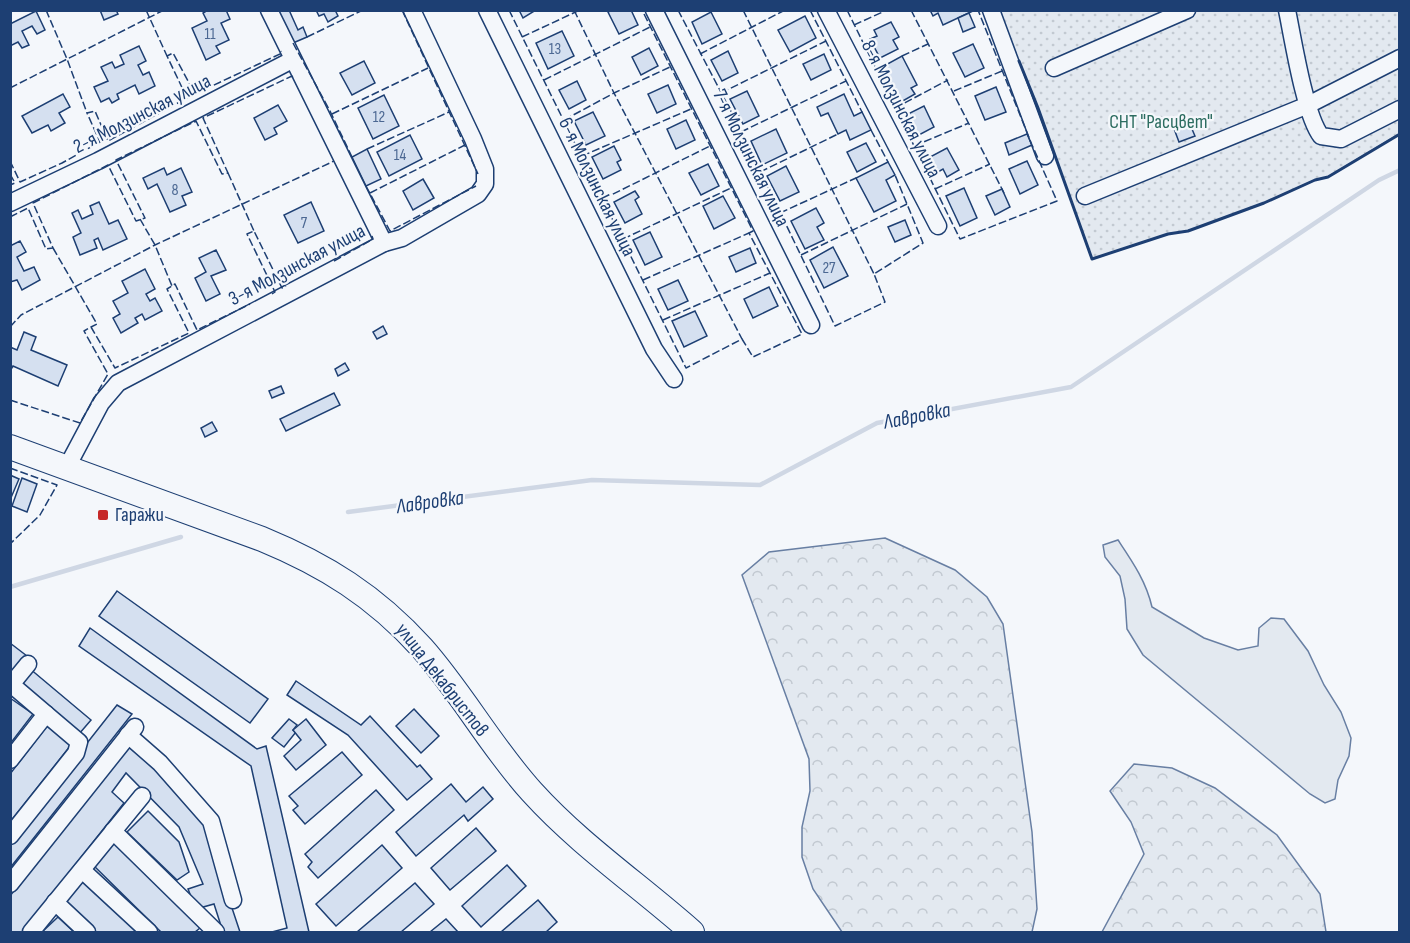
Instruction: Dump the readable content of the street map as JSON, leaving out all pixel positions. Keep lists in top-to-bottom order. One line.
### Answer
{"streets":{"highway":["улица Декабристов"],"street":["8-я Молзинская улица","2-я Молзинская улица","7-я Молзинская улица","6-я Молзинская улица","3-я Молзинская улица"]},"crossings":[["2-я Молзинская улица","3-я Молзинская улица"],["3-я Молзинская улица","улица Декабристов"]],"water":["Лавровка"],"parks":["СНТ \"Расцвет\""],"places":{"transit":["Гаражи"]},"house_numbers":["11","13","12","14","8","7","27"]}
